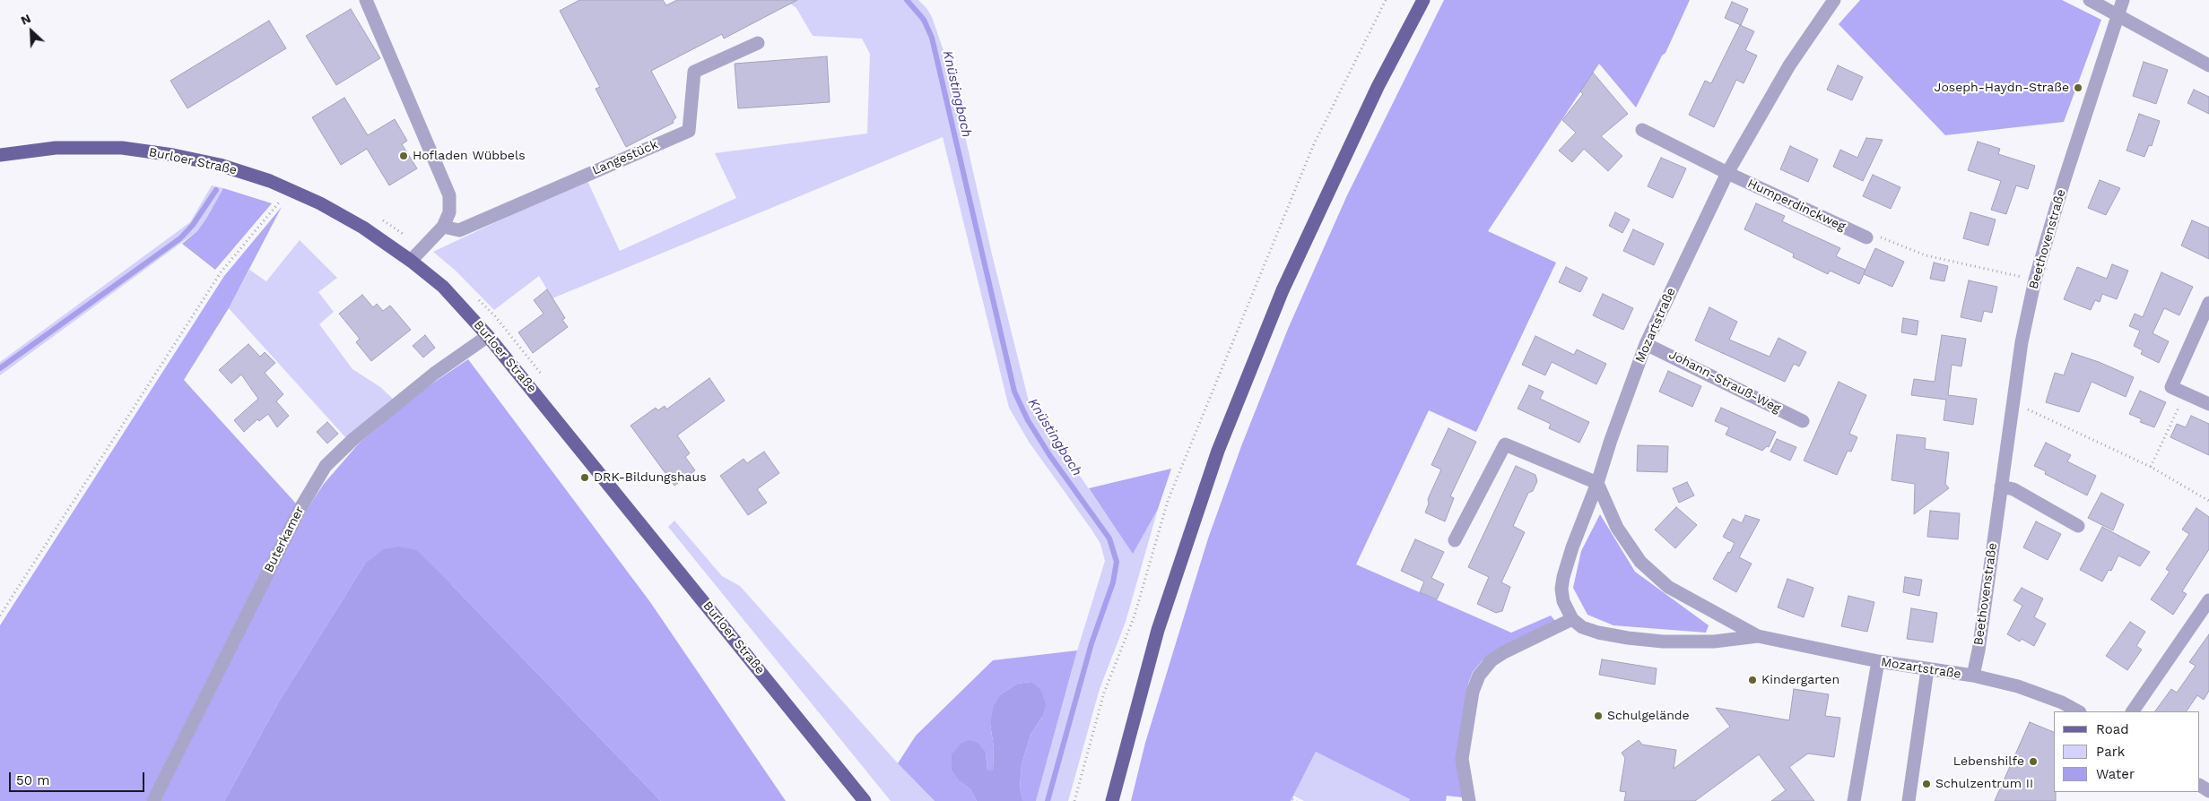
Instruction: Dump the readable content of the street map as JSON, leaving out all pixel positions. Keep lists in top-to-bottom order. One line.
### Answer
{"streets":{"main road":["Burloer Straße"],"street":["Langestück","Humperdinckweg","Beethovenstraße","Mozartstraße","Johann-Strauß-Weg","Buterkamer"]},"crossings":[["Burloer Straße","Buterkamer"],["Humperdinckweg","Mozartstraße"],["Beethovenstraße","Mozartstraße"],["Mozartstraße","Johann-Strauß-Weg"]],"water":["Knüstingbach"],"places":["Joseph-Haydn-Straße","Hofladen Wübbels","DRK-Bildungshaus","Kindergarten","Schulgelände","Lebenshilfe","Schulzentrum II"],"legend":["Road","Park","Water"],"scale_bar":"50 m","north":"top left"}
